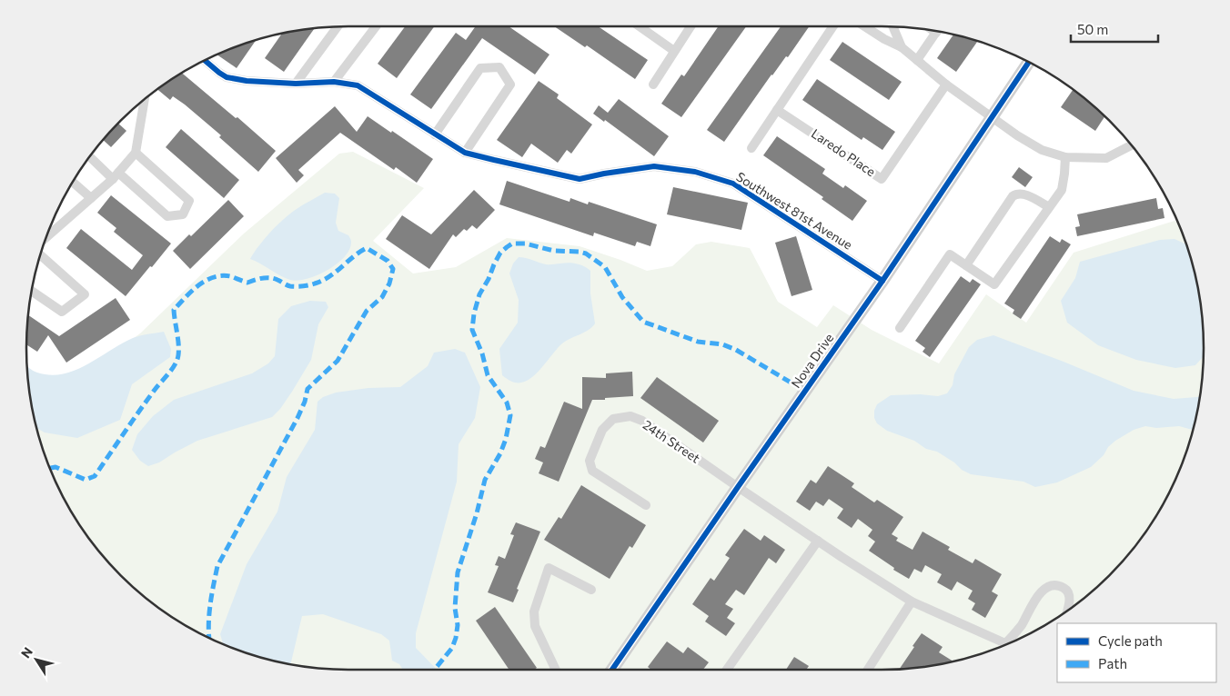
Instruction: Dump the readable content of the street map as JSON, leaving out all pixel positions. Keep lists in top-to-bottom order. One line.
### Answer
{"streets":{"street":["Laredo Place","Southwest 81st Avenue","Nova Drive","24th Street"]},"crossings":[["Southwest 81st Avenue","Nova Drive"],["Nova Drive","24th Street"]],"legend":["Cycle path","Path"],"scale_bar":"50 m","north":"top left"}
